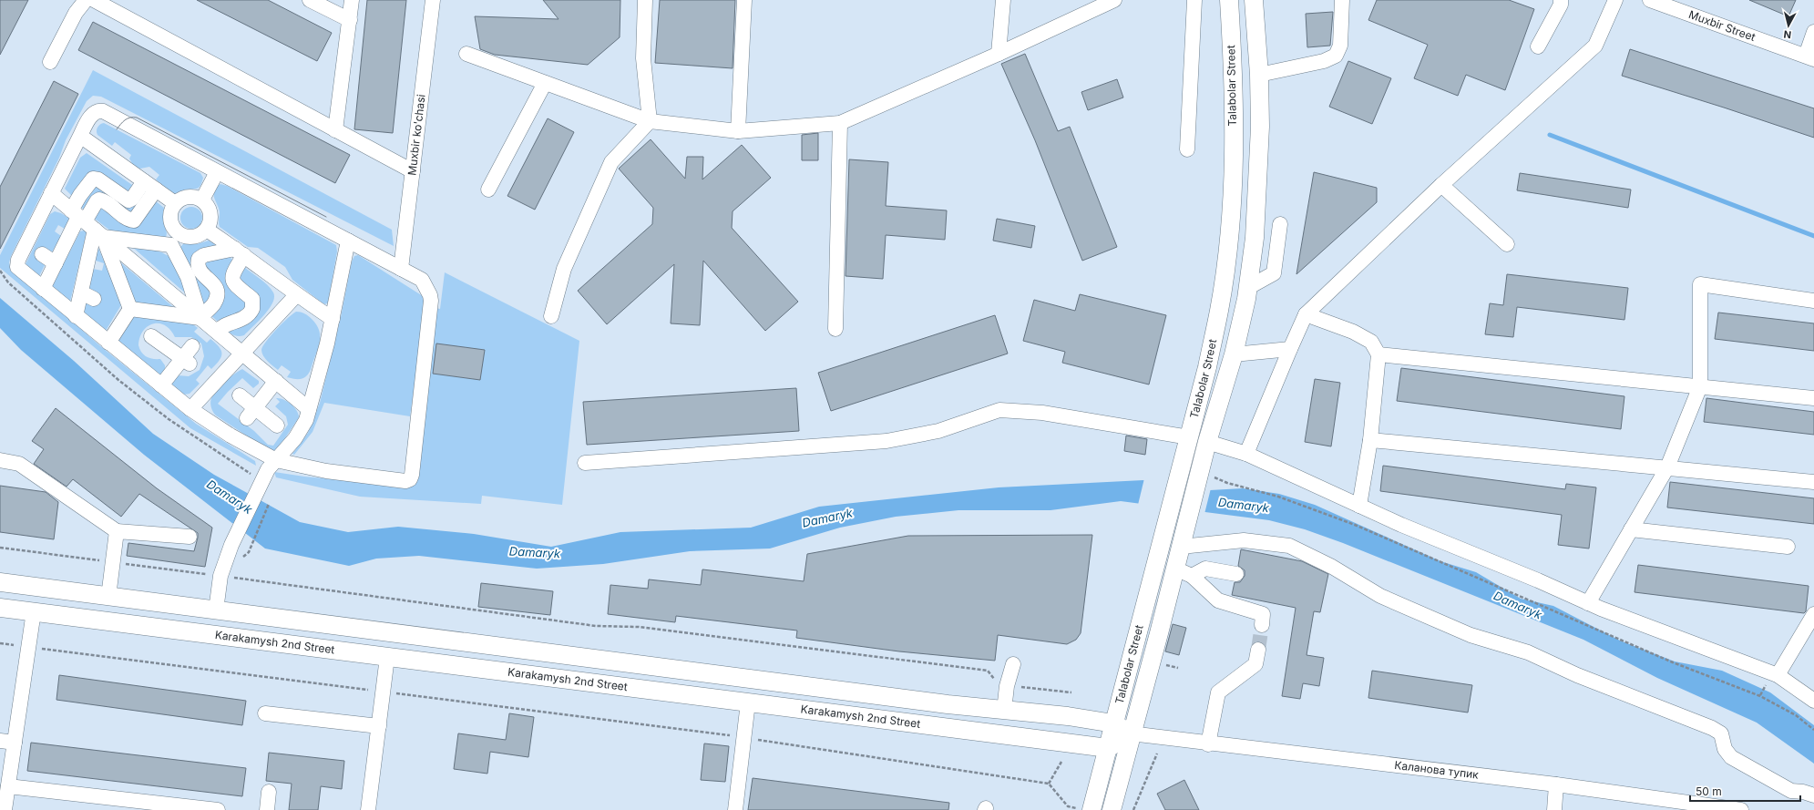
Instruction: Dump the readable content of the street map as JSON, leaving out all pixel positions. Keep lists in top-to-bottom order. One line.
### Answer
{"streets":{"main road":["Talabolar Street","Karakamysh 2nd Street"],"street":["Muxbir Street","Muxbir ko'chasi","Каланова тупик"]},"crossings":[["Talabolar Street","Karakamysh 2nd Street"],["Talabolar Street","Каланова тупик"]],"water":["Damaryk"],"scale_bar":"50 m","north":"bottom"}
